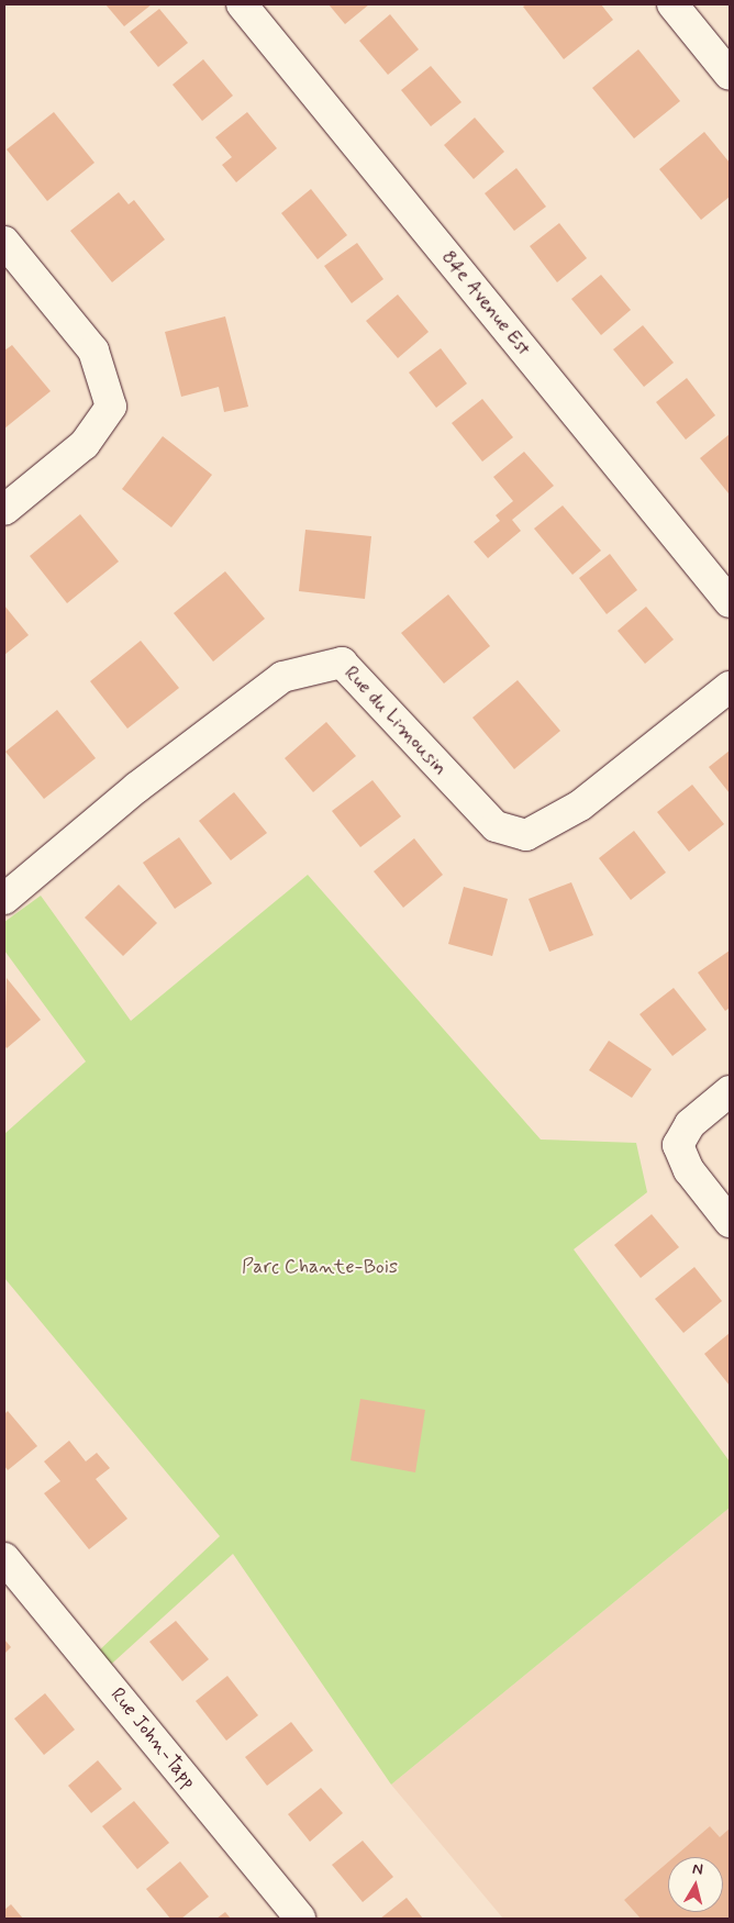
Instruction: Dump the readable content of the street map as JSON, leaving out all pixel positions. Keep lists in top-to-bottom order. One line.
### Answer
{"streets":{"street":["84e Avenue Est","Rue du Limousin","Rue John-Tapp"]},"parks":["Parc Chante-Bois"],"north":"top"}
